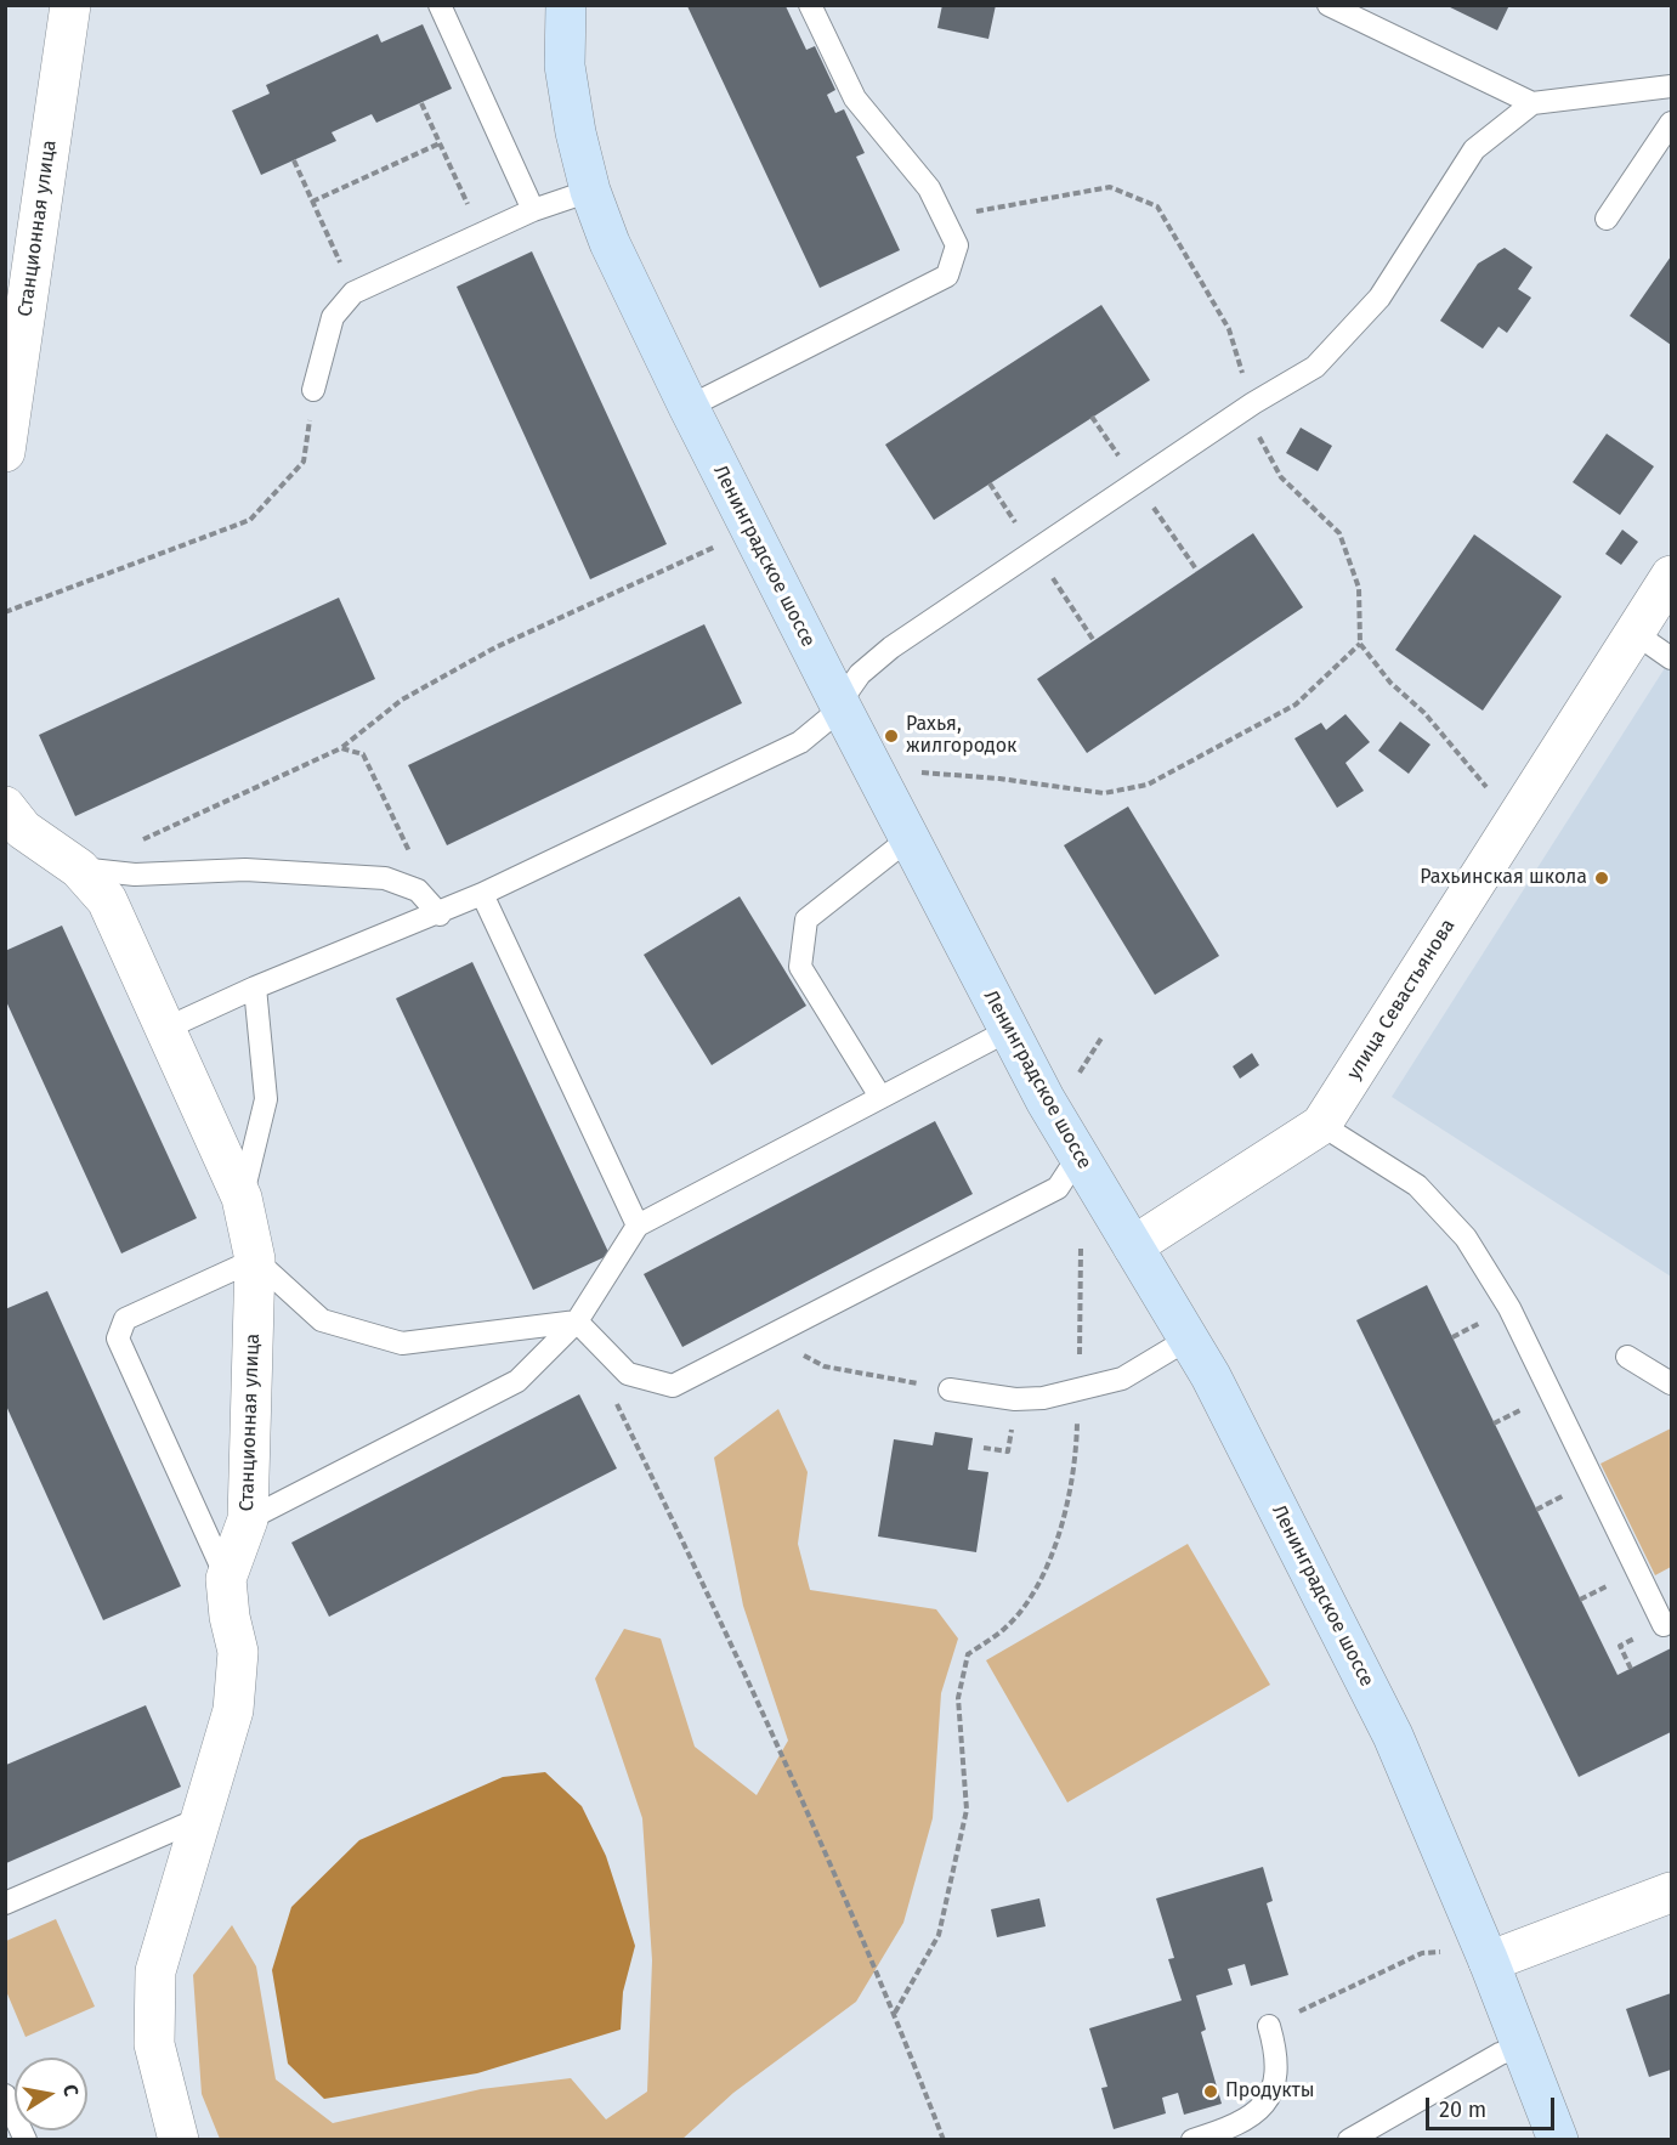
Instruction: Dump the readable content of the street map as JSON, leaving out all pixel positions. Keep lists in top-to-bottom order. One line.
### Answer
{"streets":{"street":["Станционная улица","Ленинградское шоссе","улица Севастьянова"]},"crossings":[["Ленинградское шоссе","улица Севастьянова"]],"places":["Рахья, жилгородок","Рахьинская школа","Продукты"],"scale_bar":"20 m","north":"right"}
